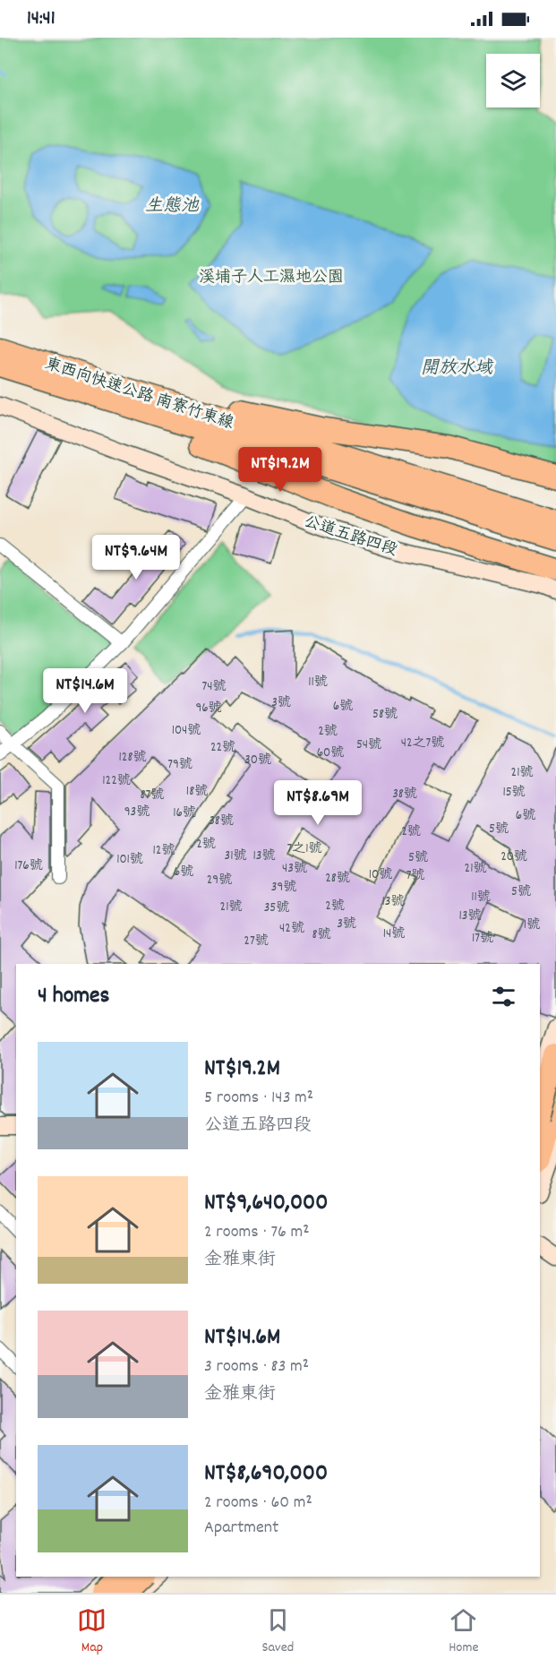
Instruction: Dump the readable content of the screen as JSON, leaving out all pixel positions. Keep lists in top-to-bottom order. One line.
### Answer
{"streets":{"highway":["東西向快速公路 南寮竹東線"],"street":["公道五路四段"]},"water":["生態池","開放水域"],"parks":["溪埔子人工濕地公園"],"house_numbers":["11號","74號","3號","6號","96號","58號","104號","2號","42之7號","54號","22號","60號","128號","30號","79號","21號","122號","18號","15號","38號","87號","93號","16號","6號","38號","5號","2號","2號","7之1號","12號","31號","13號","20號","5號","101號","176號","43號","21號","6號","10號","7號","28號","29號","39號","5號","11號","13號","2號","21號","35號","13號","3號","1號","42號","14號","8號","17號","27號"],"page":{"status":"14:41","price":["NT$19.2M","NT$9.64M","NT$14.6M","NT$8.69M"],"heading":"4 homes","list":[{"name":"NT$19.2M","note":"5 rooms · 143 m² · 公道五路四段"},{"name":"NT$9,640,000","note":"2 rooms · 76 m² · 金雅東街"},{"name":"NT$14.6M","note":"3 rooms · 83 m² · 金雅東街"},{"name":"NT$8,690,000","note":"2 rooms · 60 m² · Apartment"}],"tabs":["Map","Saved","Home"]}}
